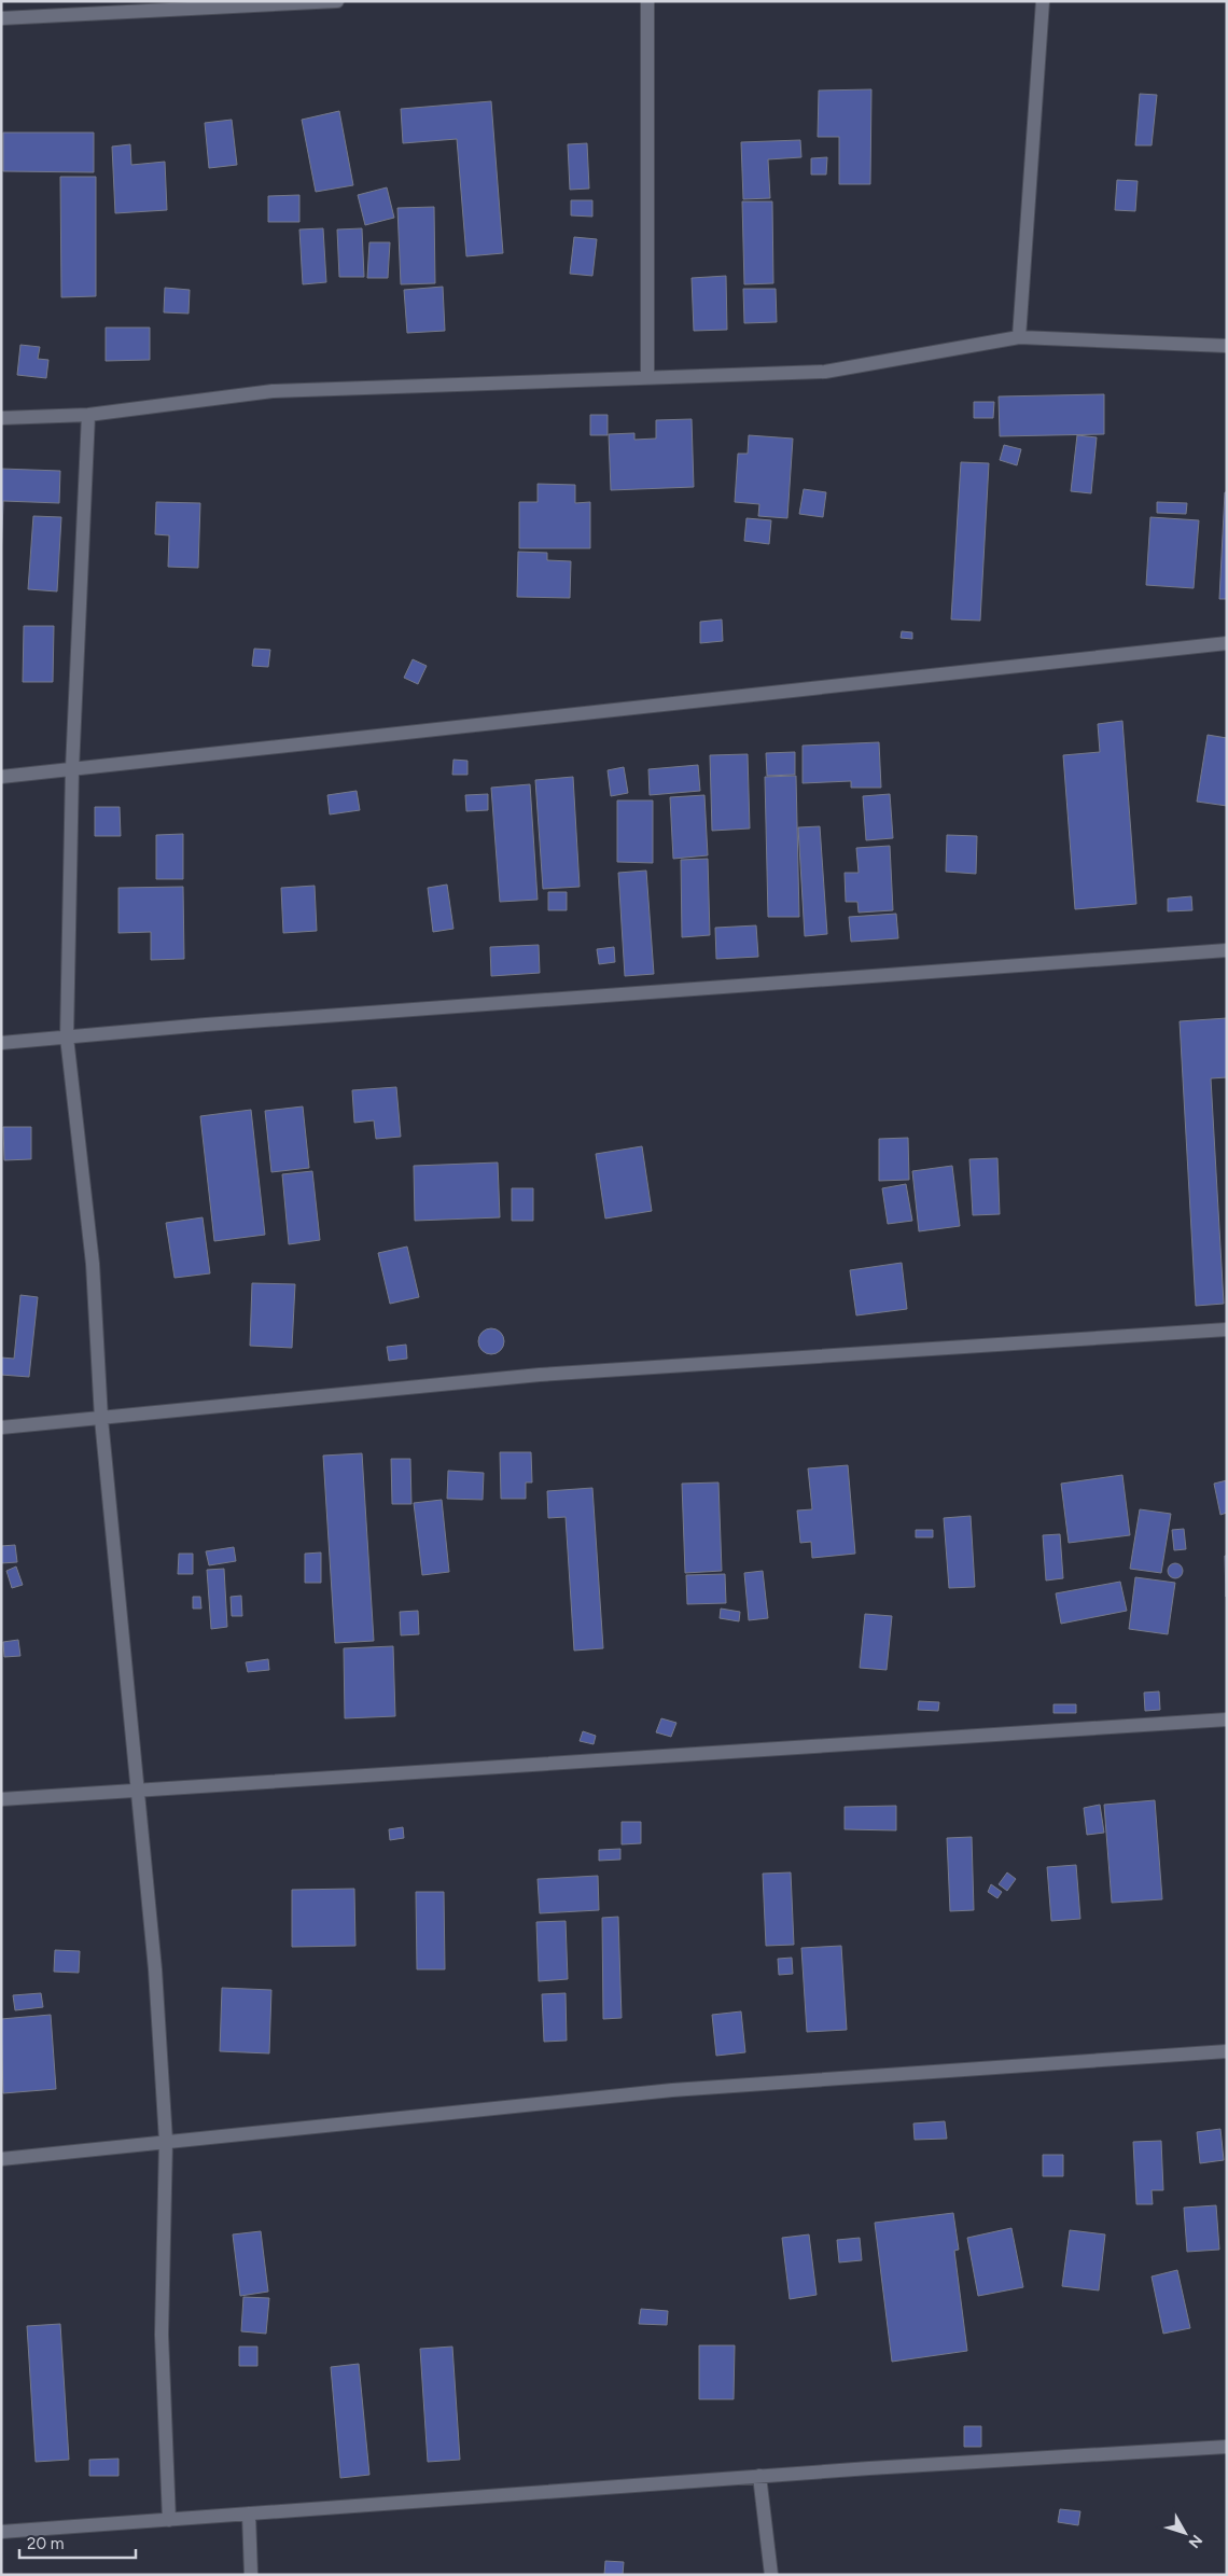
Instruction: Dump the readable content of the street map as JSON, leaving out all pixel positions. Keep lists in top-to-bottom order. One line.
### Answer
{"scale_bar":"20 m","north":"bottom right"}
